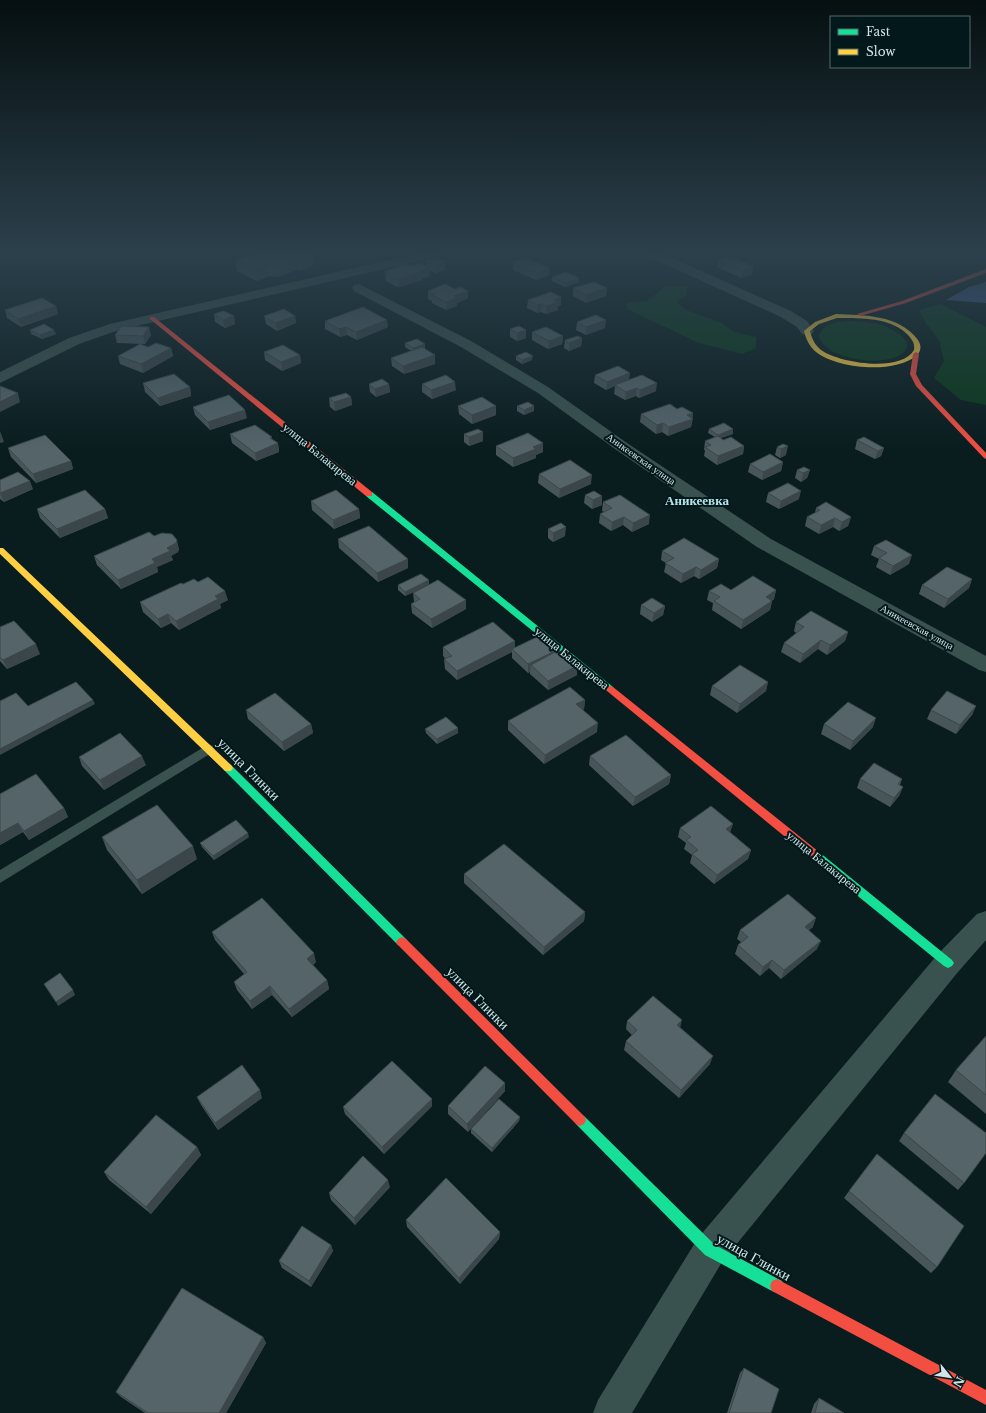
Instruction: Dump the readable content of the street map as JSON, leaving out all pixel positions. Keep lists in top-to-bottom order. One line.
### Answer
{"streets":{"street":["улица Балакирева","Аникеевская улица","улица Глинки"]},"districts":["Аникеевка"],"legend":["Fast","Slow"],"north":"bottom right"}
